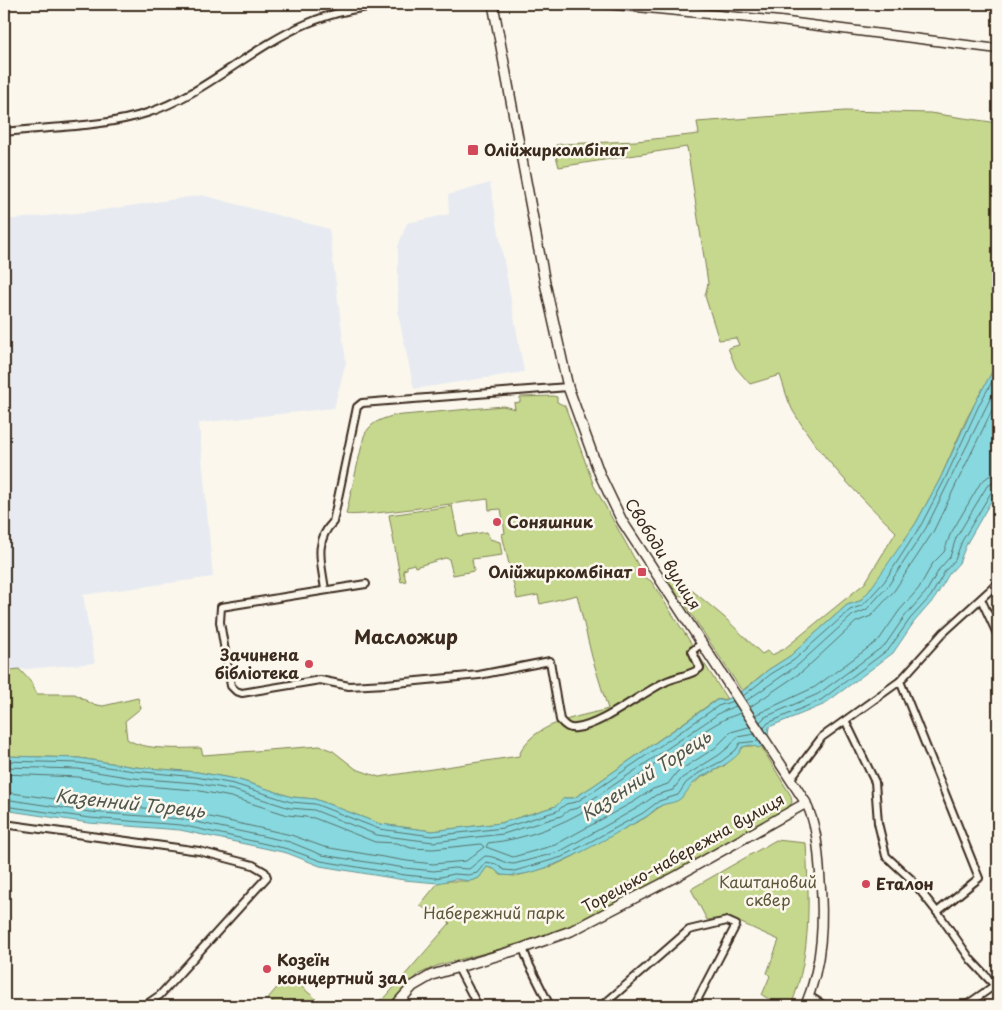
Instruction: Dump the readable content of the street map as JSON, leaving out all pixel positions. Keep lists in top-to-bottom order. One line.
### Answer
{"streets":{"main road":["Свободи вулиця","Торецько-набережна вулиця"]},"crossings":[["Свободи вулиця","Торецько-набережна вулиця"]],"districts":["Масложир"],"water":["Казенний Торець"],"parks":["Каштановий сквер","Набережний парк"],"places":{"transit":["Олійжиркомбiнат","Олійжиркомбінат"],"other":["Соняшник","Зачинена бібліотека","Еталон","Козеїн концертний зал"]}}
